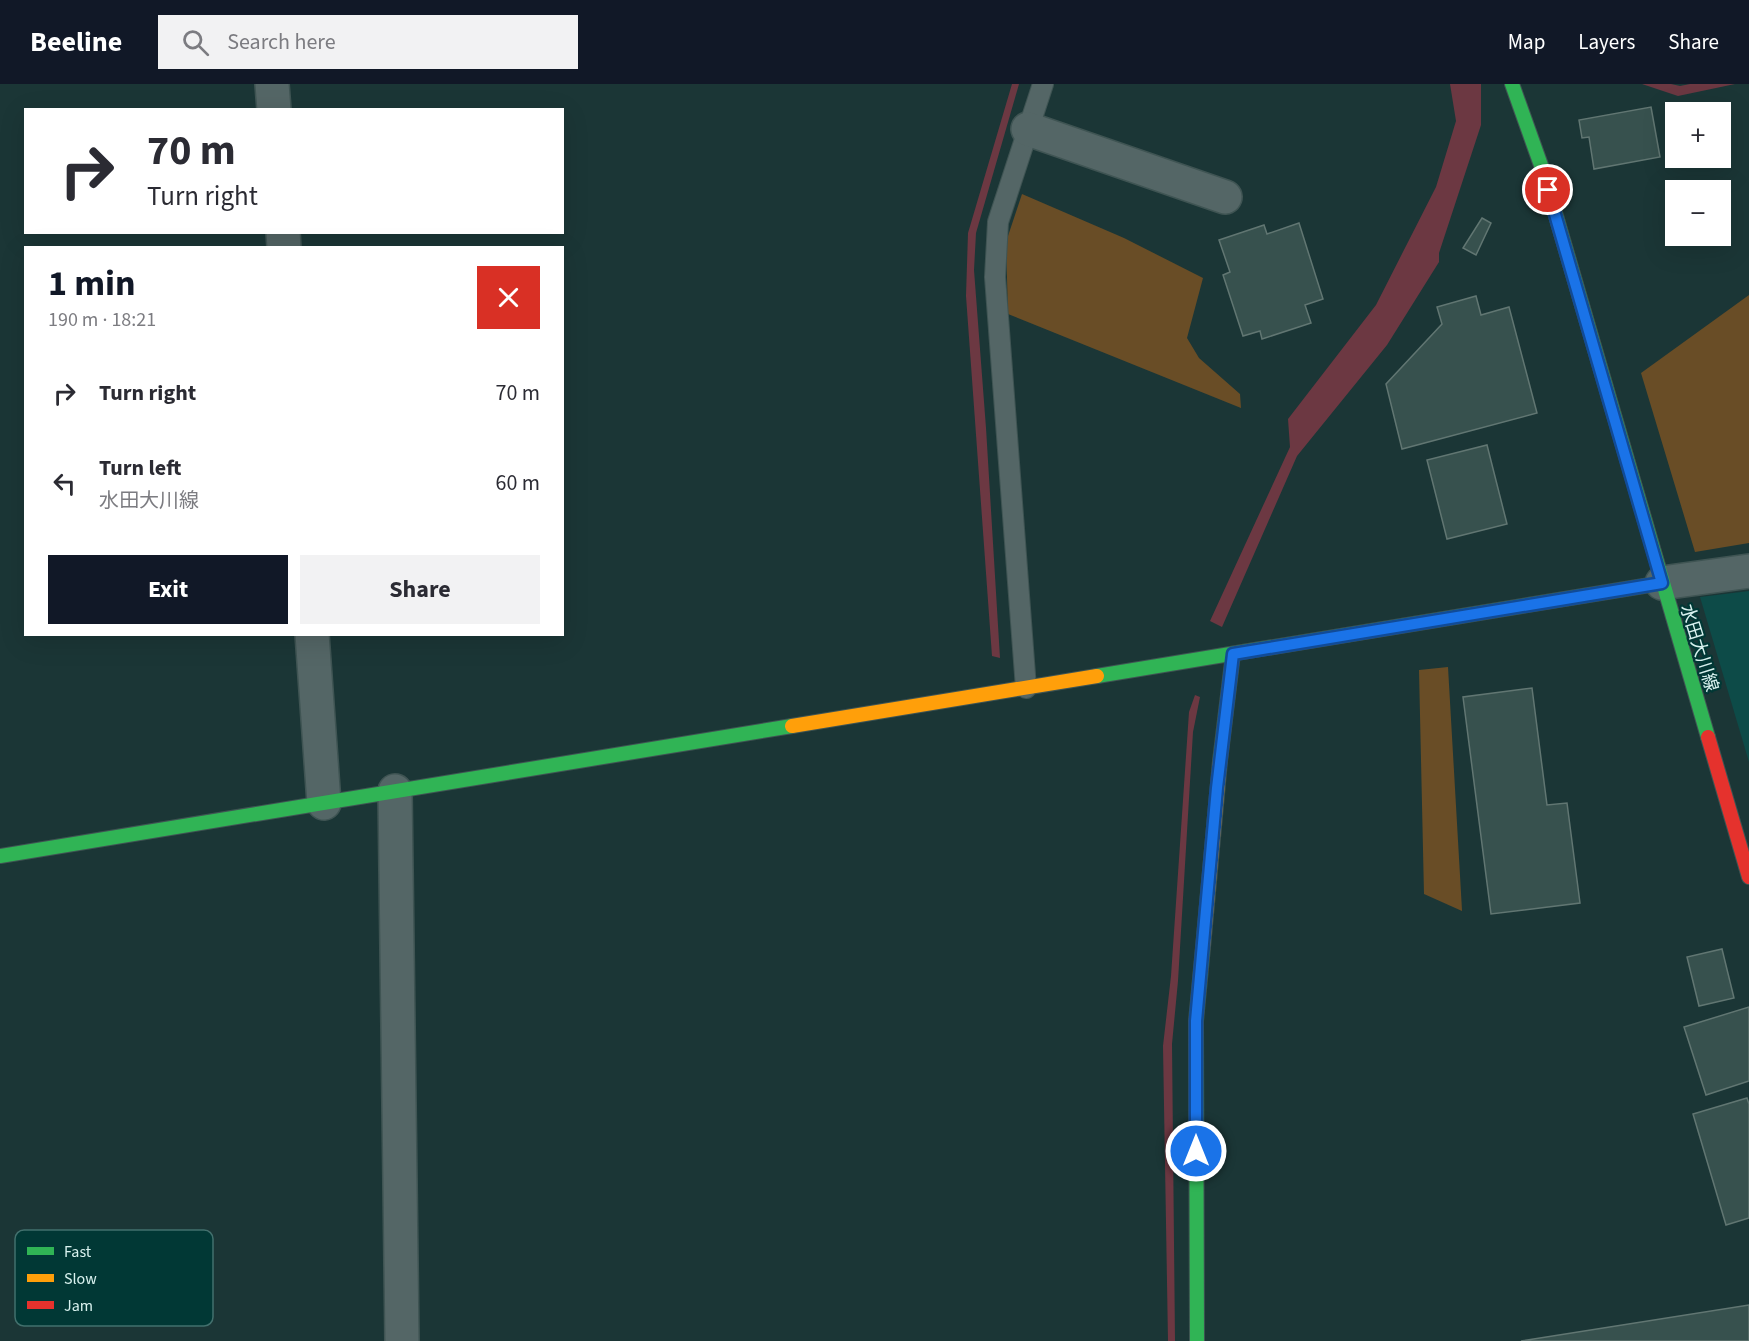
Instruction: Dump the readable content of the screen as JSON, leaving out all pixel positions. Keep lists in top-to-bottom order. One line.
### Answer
{"streets":{"street":["水田大川線"]},"legend":["Fast","Slow","Jam"],"page":{"header":"Beeline","search":"Search here","nav":["Map","Layers","Share"],"map_buttons":["+","−"],"turn":["70 m","Turn right"],"heading":["1 min","190 m · 18:21"],"list":[{"name":"Turn right","value":"70 m"},{"name":"Turn left","note":"水田大川線","value":"60 m"}],"buttons":["Exit","Share"]}}
